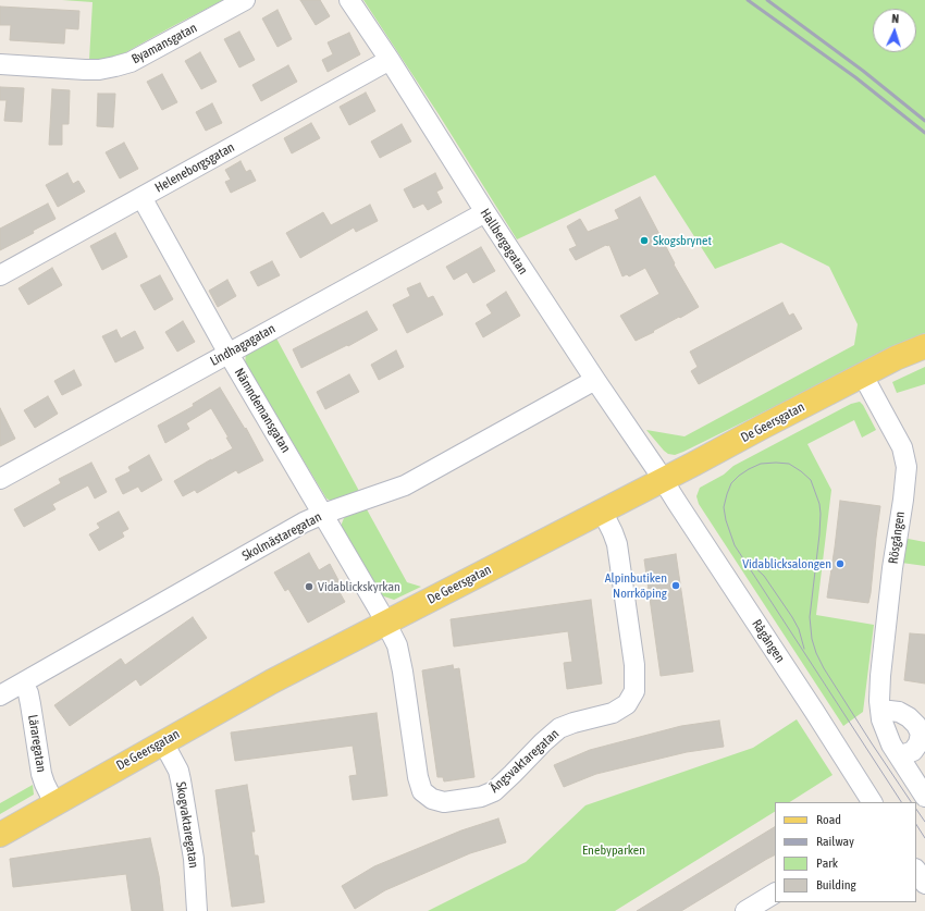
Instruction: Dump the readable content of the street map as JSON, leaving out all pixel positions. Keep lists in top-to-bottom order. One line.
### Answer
{"streets":{"main road":["De Geersgatan"],"street":["Byamansgatan","Heleneborgsgatan","Hallbergagatan","Lindhagagatan","Nämndemansgatan","Skolmästaregatan","Rösgången","Rågången","Läraregatan","Ängsvaktaregatan","Skogvaktaregatan"]},"crossings":[["Heleneborgsgatan","Hallbergagatan"],["Heleneborgsgatan","Nämndemansgatan"],["Hallbergagatan","Lindhagagatan"],["Hallbergagatan","De Geersgatan"],["Hallbergagatan","Skolmästaregatan"],["Hallbergagatan","Rågången"],["Lindhagagatan","Nämndemansgatan"],["Nämndemansgatan","De Geersgatan"],["Nämndemansgatan","Skolmästaregatan"],["Nämndemansgatan","Ängsvaktaregatan"],["De Geersgatan","Rösgången"],["De Geersgatan","Rågången"],["De Geersgatan","Läraregatan"],["De Geersgatan","Ängsvaktaregatan"],["De Geersgatan","Skogvaktaregatan"],["Skolmästaregatan","Läraregatan"]],"parks":["Enebyparken"],"places":["Skogsbrynet","Vidablicksalongen","Alpinbutiken Norrköping","Vidablickskyrkan"],"legend":["Road","Railway","Park","Building"],"north":"top"}
